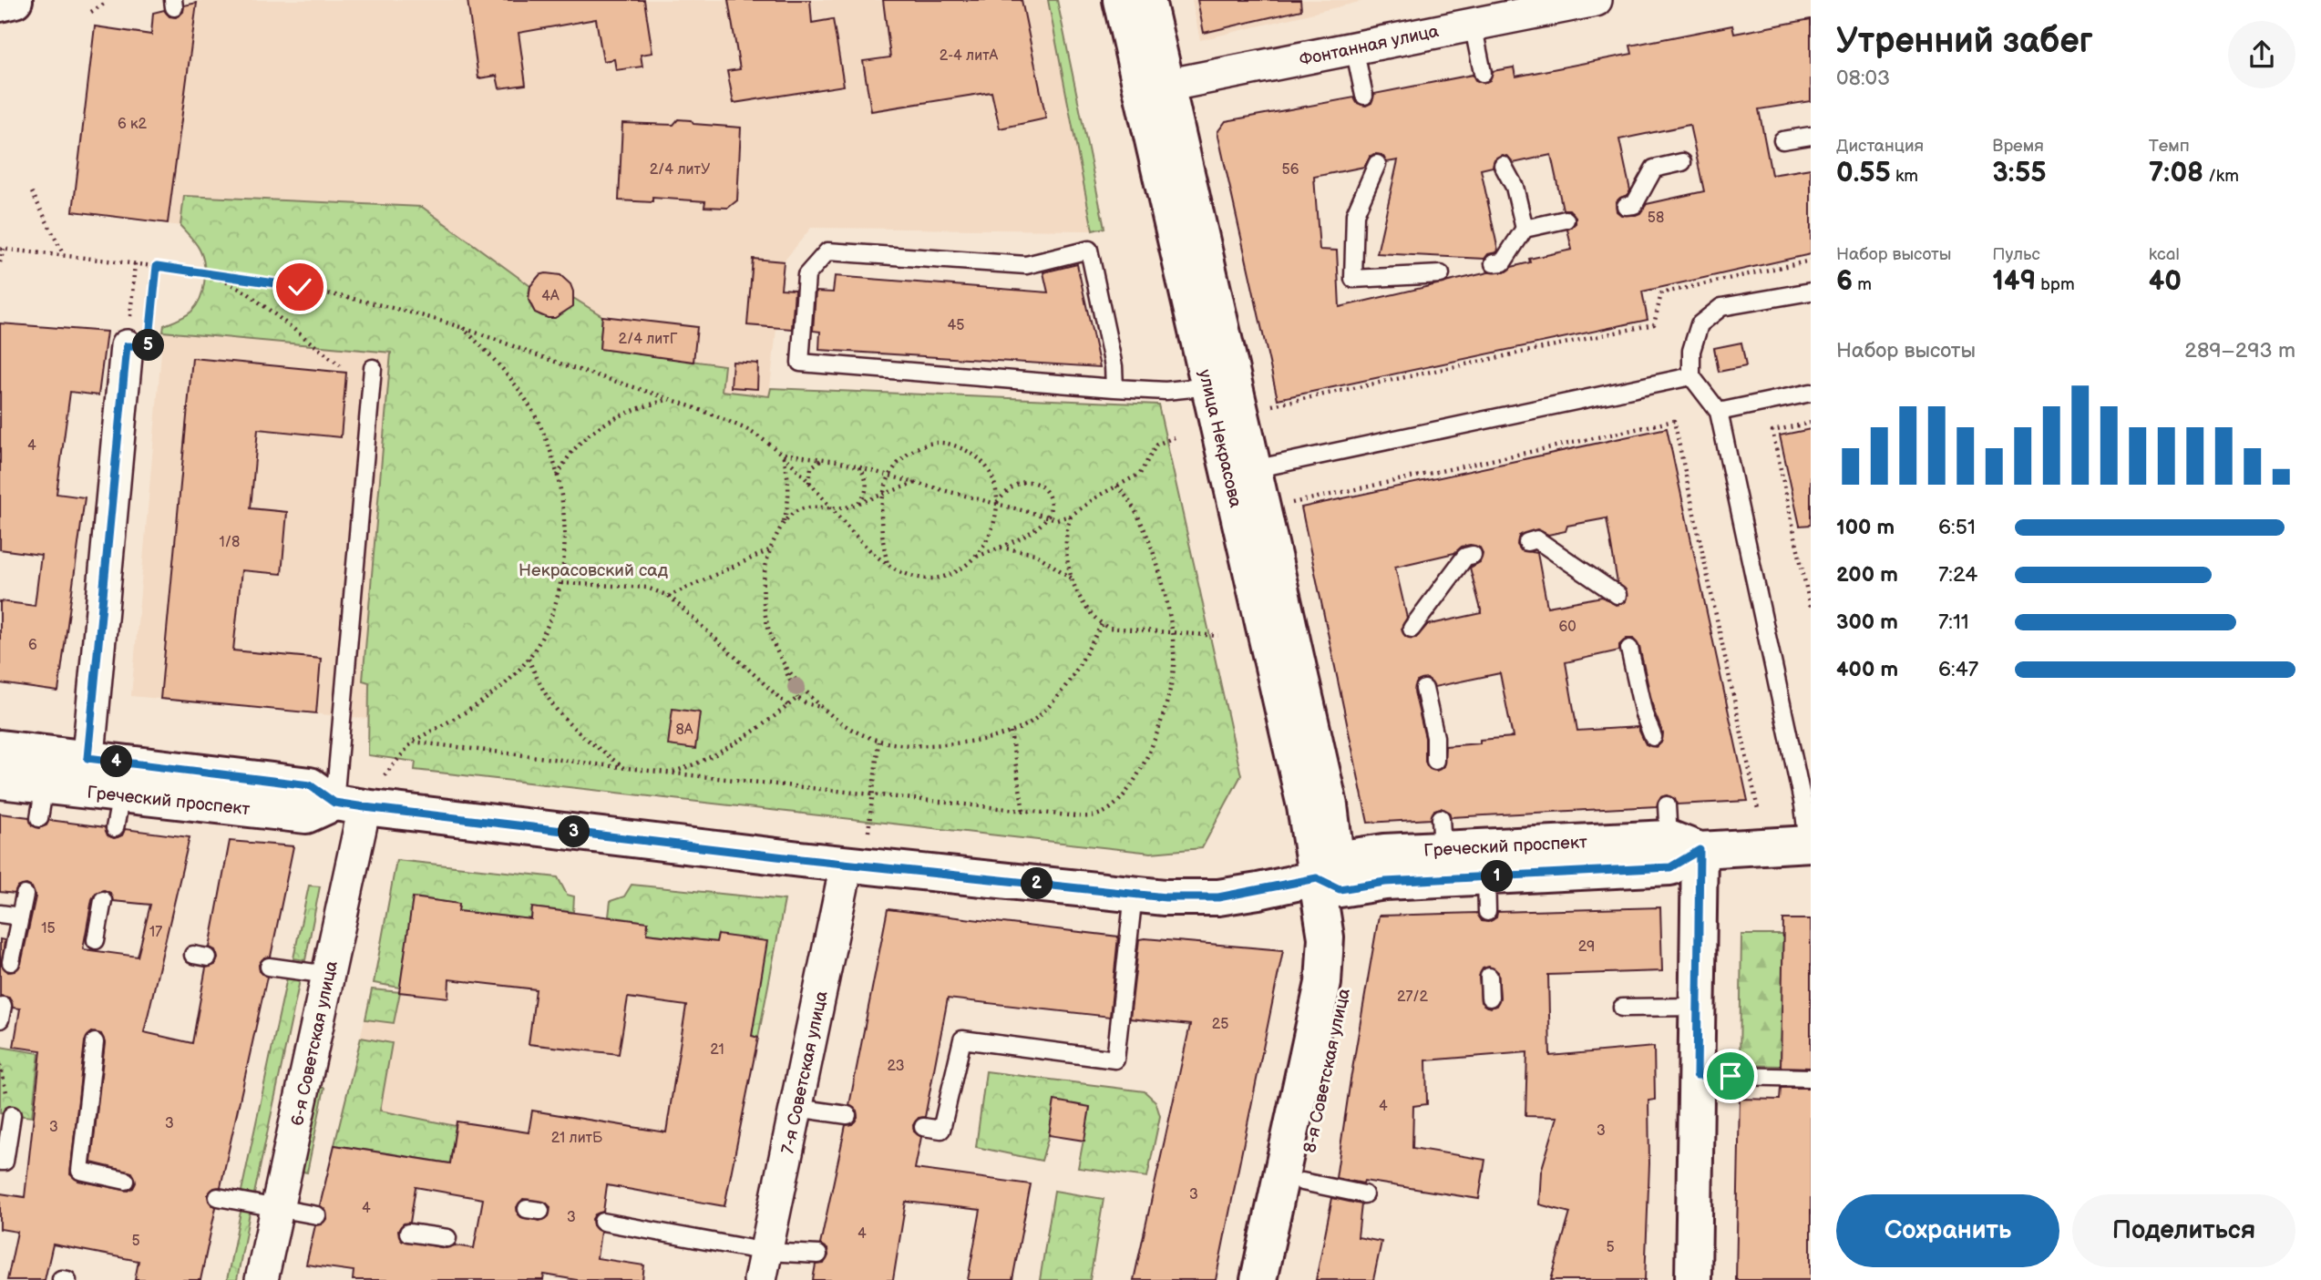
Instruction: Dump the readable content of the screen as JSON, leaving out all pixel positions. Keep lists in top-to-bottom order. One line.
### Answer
{"streets":{"street":["Фонтанная улица","улица Некрасова","Греческий проспект","6-я Советская улица","8-я Советская улица","7-я Советская улица"]},"crossings":[["Фонтанная улица","улица Некрасова"],["улица Некрасова","Греческий проспект"],["улица Некрасова","8-я Советская улица"],["Греческий проспект","6-я Советская улица"],["Греческий проспект","8-я Советская улица"],["Греческий проспект","7-я Советская улица"]],"parks":["Некрасовский сад"],"house_numbers":["2-4 литА","6 к2","2/4 литУ","56","58","4А","45","2/4 литГ","4","1/8","60","6","8А","15","17","29","27/2","25","21","23","4","3","3","3","21 литБ","3","4","3","4","5","5"],"page":{"heading":["Утренний забег","08:03"],"stats":[["Дистанция","0.55 km"],["Время","3:55"],["Темп","7:08 /km"],["Набор высоты","6 m"],["Пульс","149 bpm"],["kcal","40"]],"chart":["Набор высоты","289–293 m"],"pins":["5","4","3","1","2"],"list":[{"name":"100 m","note":"6:51"},{"name":"200 m","note":"7:24"},{"name":"300 m","note":"7:11"},{"name":"400 m","note":"6:47"}],"buttons":["Сохранить","Поделиться"]}}
